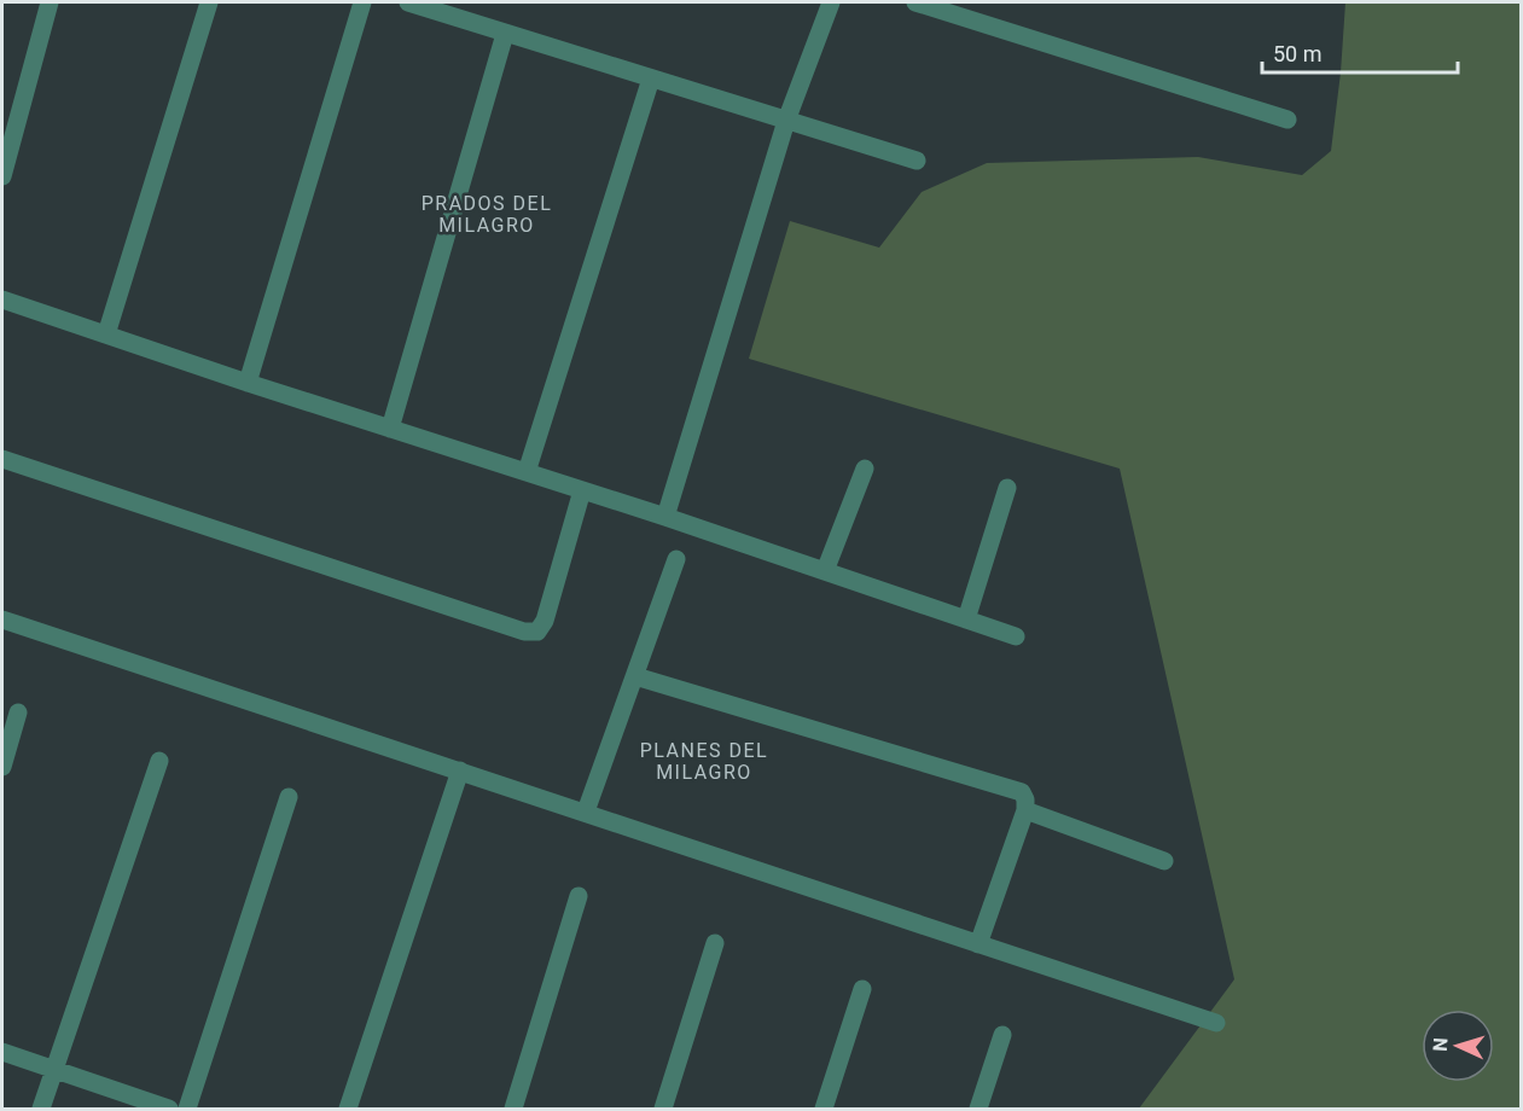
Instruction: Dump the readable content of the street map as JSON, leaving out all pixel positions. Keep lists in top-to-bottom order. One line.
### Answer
{"districts":["PRADOS DEL MILAGRO","PLANES DEL MILAGRO"],"scale_bar":"50 m","north":"left"}
